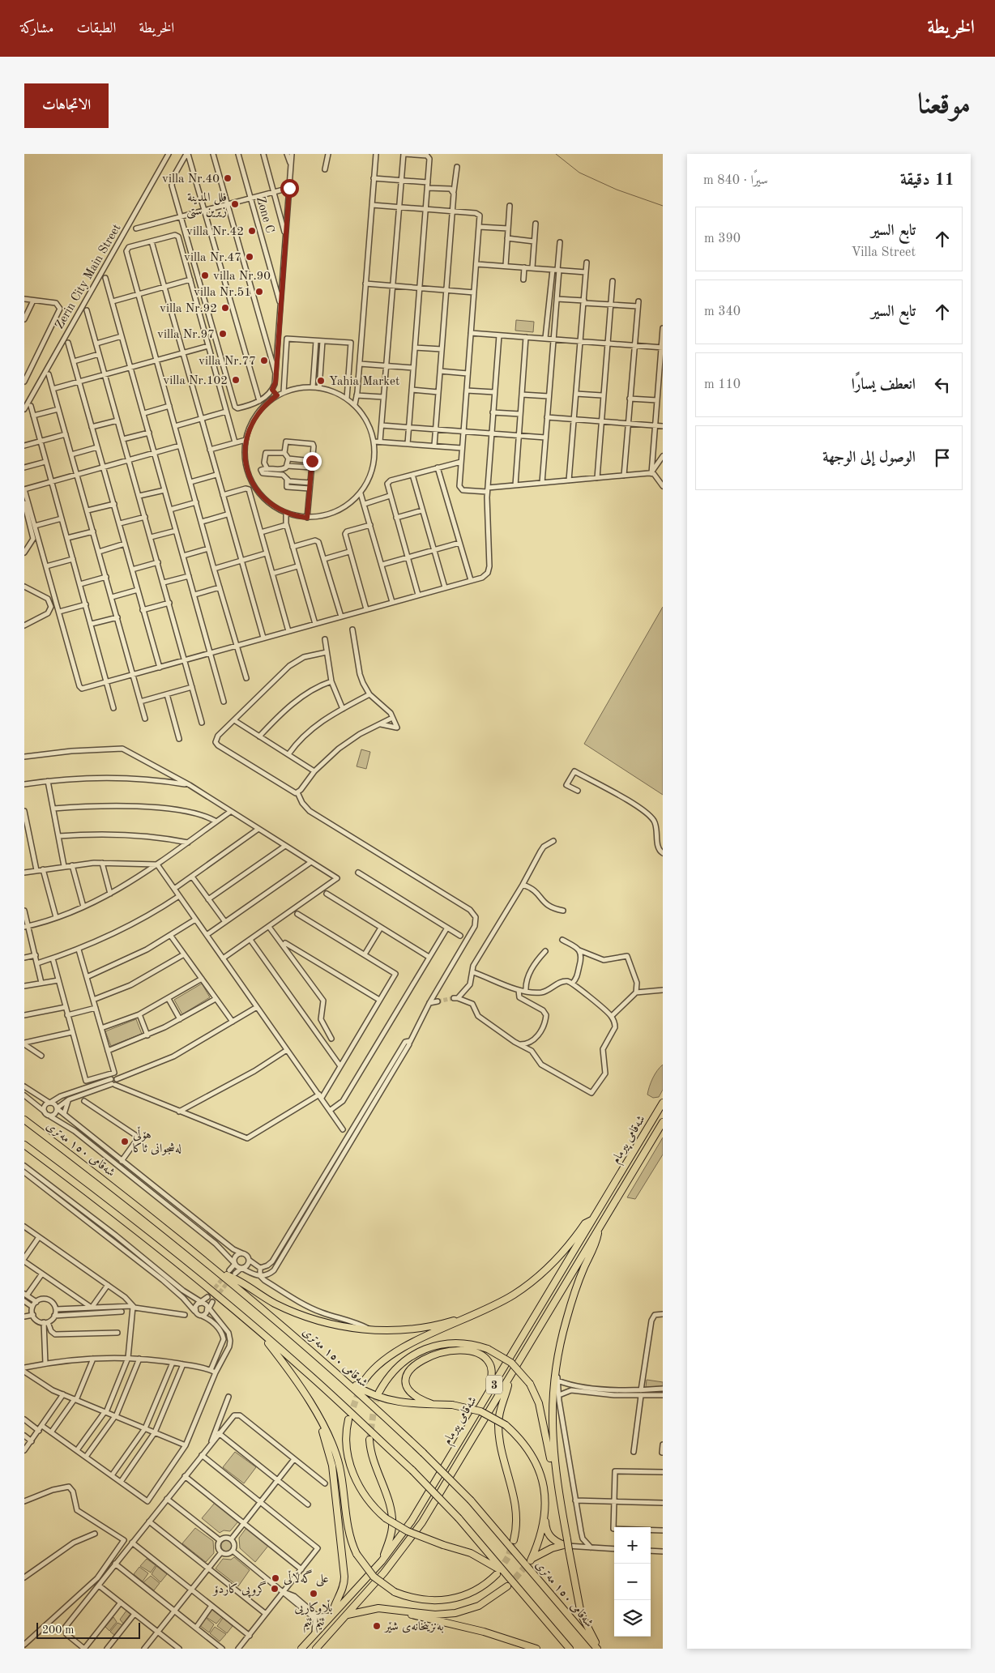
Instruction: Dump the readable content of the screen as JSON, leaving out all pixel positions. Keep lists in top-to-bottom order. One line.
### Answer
{"streets":{"highway":["شەقامی پیرمام","شەقامی ١٥٠ مەتری","3"],"street":["Zone C","Zerin City Main Street"]},"places":["villa Nr.40","فلل المدينة زیرین ستی","villa Nr.42","villa Nr.47","villa Nr.90","villa Nr.51","villa Nr.92","villa Nr.97","villa Nr.77","villa Nr.102","Yahia Market","هۆڵی لەشجوانی ئاکا","علی گەڵاڵی","گروپی کاردۆ","بڵاوکاریی ئێم ئێم","بەنزینخانەی شێر"],"scale_bar":"200 m","page":{"header":"الخريطة","nav":["الخريطة","الطبقات","مشاركة"],"title":"موقعنا","buttons":"الاتجاهات","heading":["11 دقيقة","سيرًا · 840 m"],"list":[["تابع السير","Villa Street","390 m"],["تابع السير","340 m"],["انعطف يسارًا","110 m"],"الوصول إلى الوجهة"],"map_buttons":["+","−"],"scale":"200 m"}}
